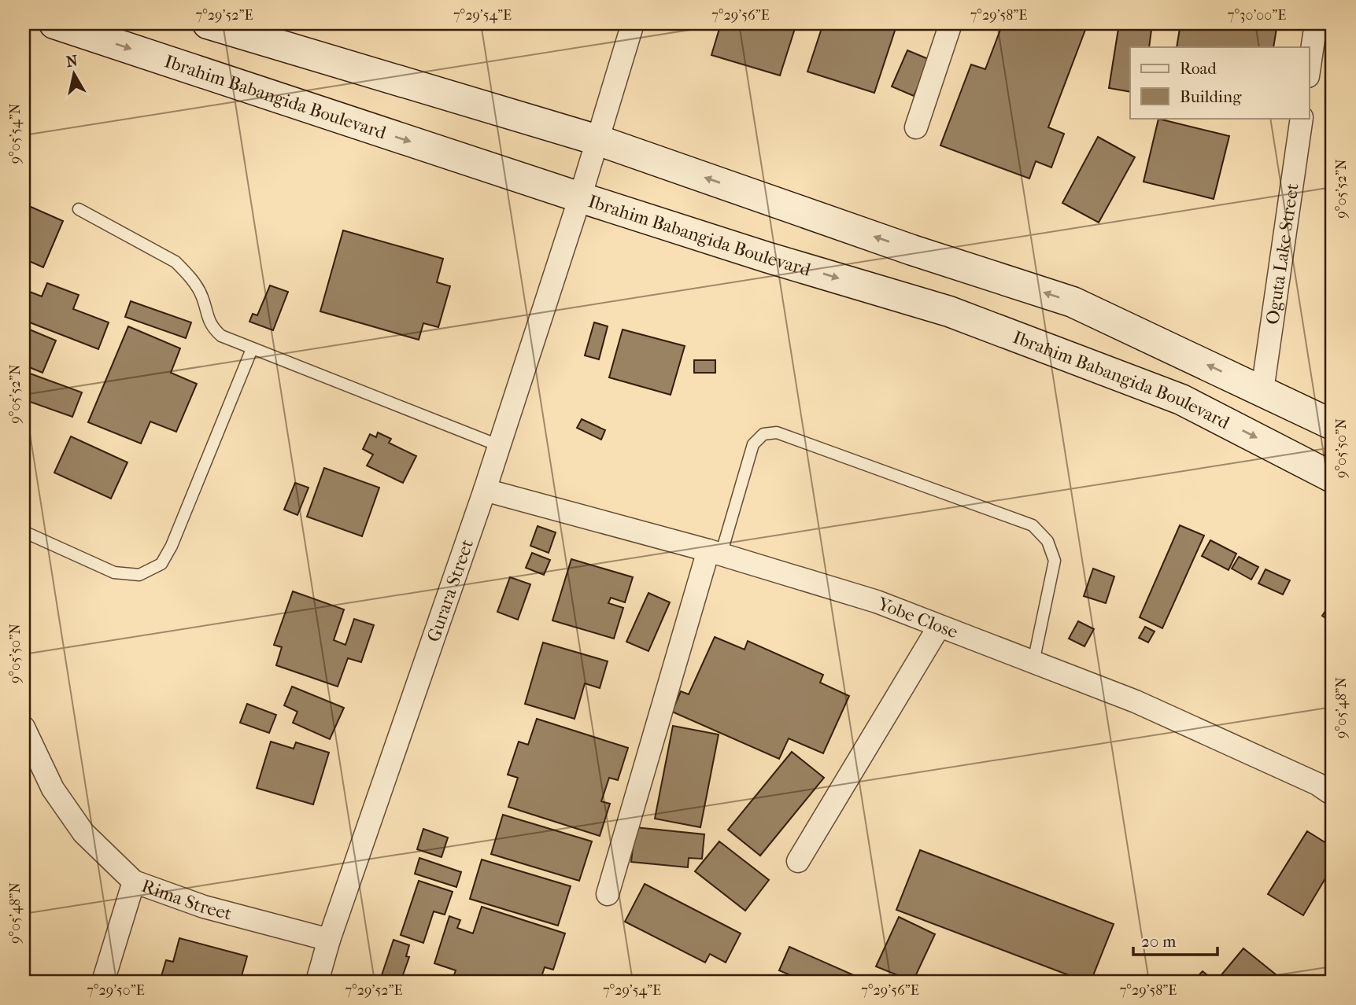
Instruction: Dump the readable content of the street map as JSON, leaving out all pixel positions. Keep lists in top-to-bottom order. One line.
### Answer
{"streets":{"street":["Ibrahim Babangida Boulevard","Oguta Lake Street","Gurara Street","Yobe Close","Rima Street"]},"crossings":[["Ibrahim Babangida Boulevard","Gurara Street"],["Gurara Street","Yobe Close"],["Gurara Street","Rima Street"]],"legend":["Road","Building"],"scale_bar":"20 m","north":"top","coordinates":["7°29'52\"E","7°29'54\"E","7°29'56\"E","7°29'58\"E","7°30'00\"E","9°05'54\"N","9°05'52\"N","9°05'50\"N","9°05'48\"N","7°29'50\"E"]}
